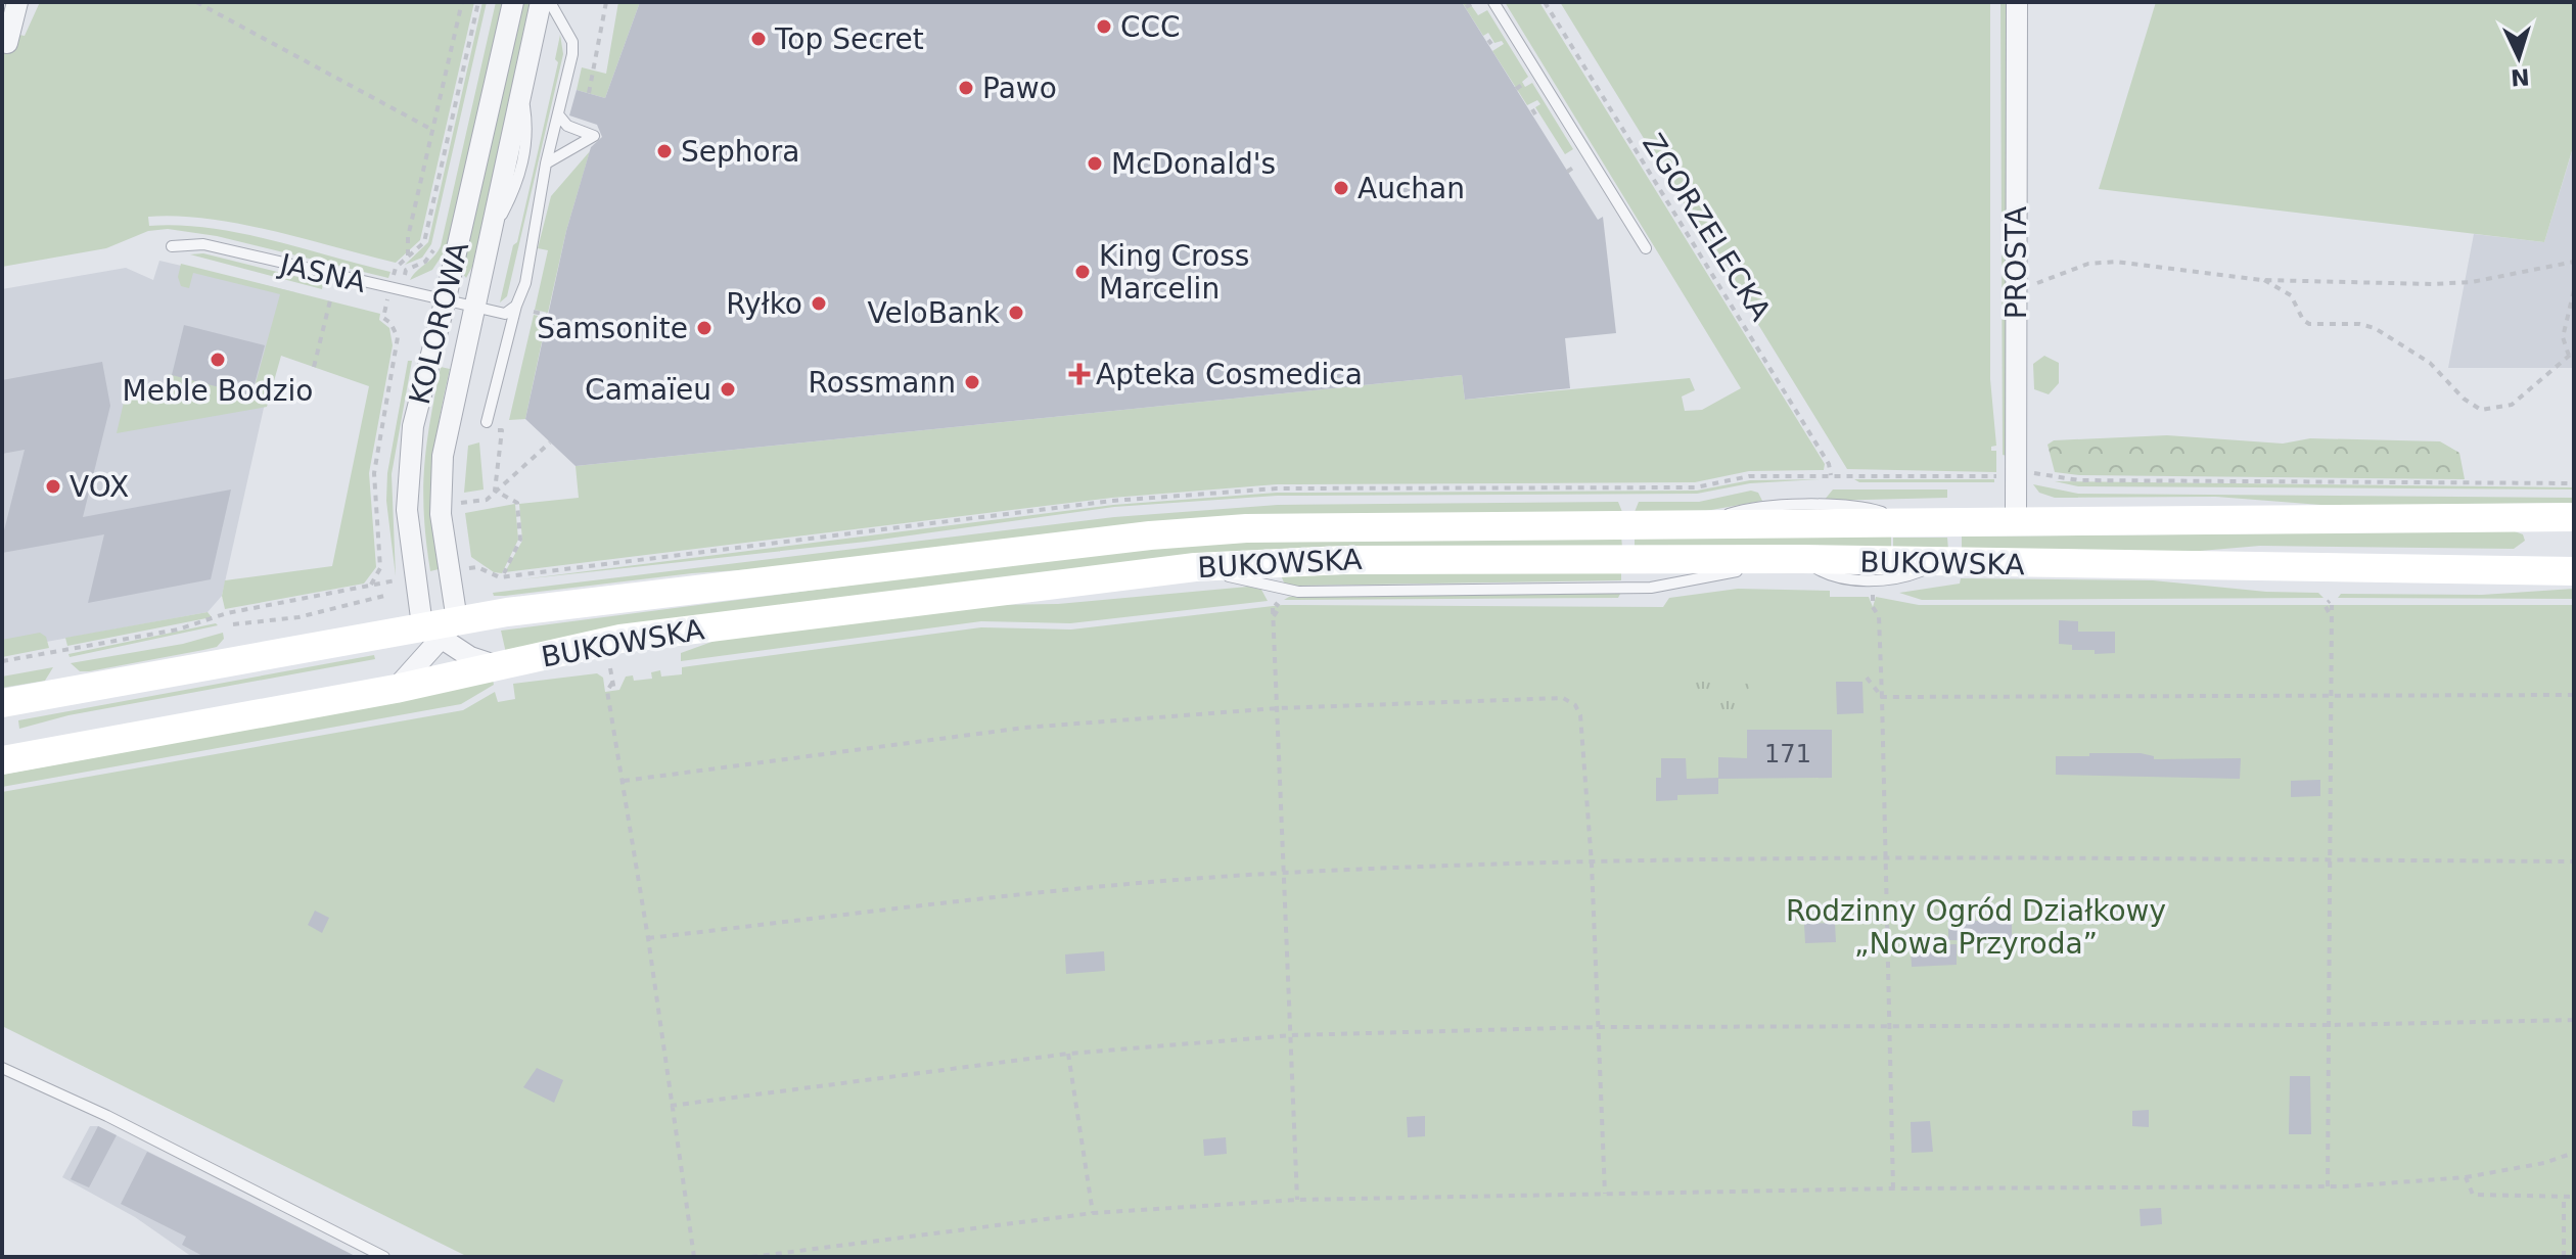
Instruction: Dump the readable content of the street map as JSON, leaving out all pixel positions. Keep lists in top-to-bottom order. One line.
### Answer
{"streets":{"main road":["BUKOWSKA"],"street":["PROSTA","KOLOROWA"],"lane":["JASNA"],"path":["ZGORZELECKA"]},"crossings":[["PROSTA","BUKOWSKA"],["JASNA","KOLOROWA"],["KOLOROWA","BUKOWSKA"]],"parks":["Rodzinny Ogród Działkowy „Nowa Przyroda”"],"places":{"other":["CCC","Top Secret","Pawo","Sephora","McDonald's","Auchan","King Cross Marcelin","Ryłko","VeloBank","Samsonite","Meble Bodzio","Rossmann","Camaïeu","VOX"],"health":["Apteka Cosmedica"]},"house_numbers":["171"],"north":"bottom"}
